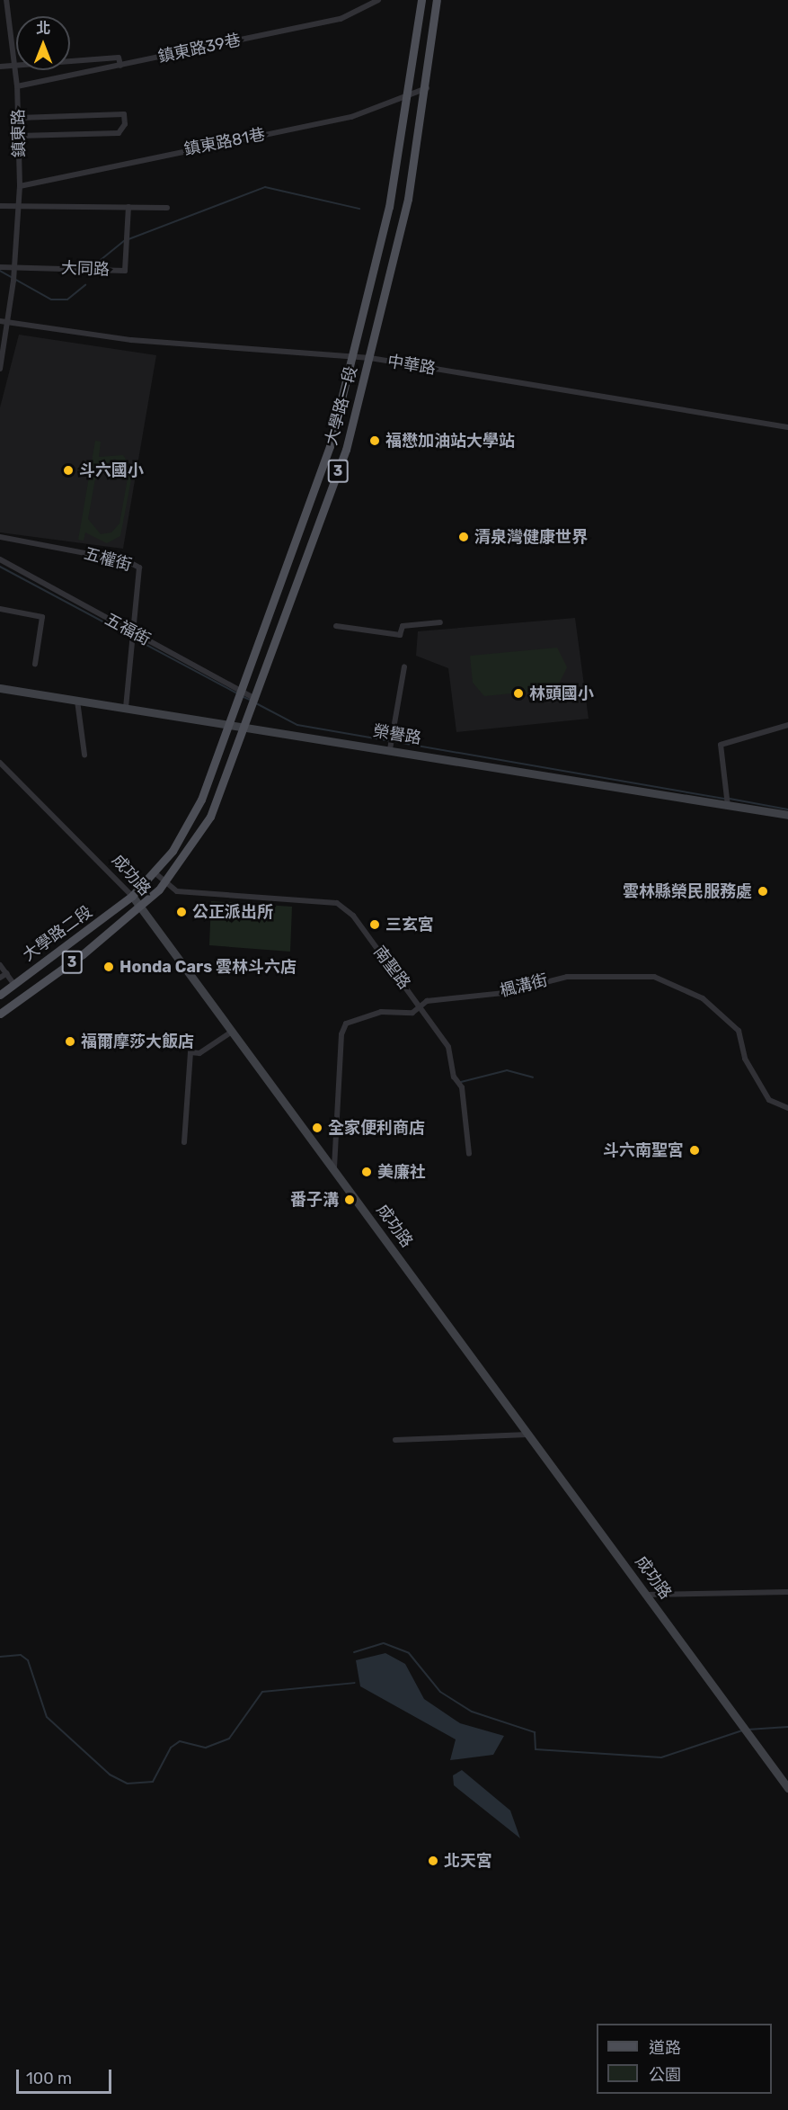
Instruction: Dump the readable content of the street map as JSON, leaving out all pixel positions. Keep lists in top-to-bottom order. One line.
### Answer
{"streets":{"main road":["大學路一段","3","榮譽路","成功路","大學路二段"],"street":["鎮東路39巷","鎮東路","鎮東路81巷","大同路","中華路","五權街","五福街","南聖路","楓溝街"]},"crossings":[["鎮東路39巷","鎮東路"],["鎮東路","鎮東路81巷"],["鎮東路","大同路"],["鎮東路","中華路"],["鎮東路81巷","大學路一段"],["中華路","大學路一段"],["大學路一段","五福街"],["大學路一段","榮譽路"],["大學路一段","成功路"],["大學路一段","大學路二段"],["大學路一段","南聖路"],["五權街","五福街"],["五權街","榮譽路"],["成功路","大學路二段"],["成功路","楓溝街"],["南聖路","楓溝街"]],"places":["福懋加油站大學站","斗六國小","清泉灣健康世界","林頭國小","雲林縣榮民服務處","公正派出所","三玄宮","Honda Cars 雲林斗六店","福爾摩莎大飯店","全家便利商店","斗六南聖宮","美廉社","番子溝","北天宮"],"legend":["道路","公園"],"scale_bar":"100 m","north":"top"}
